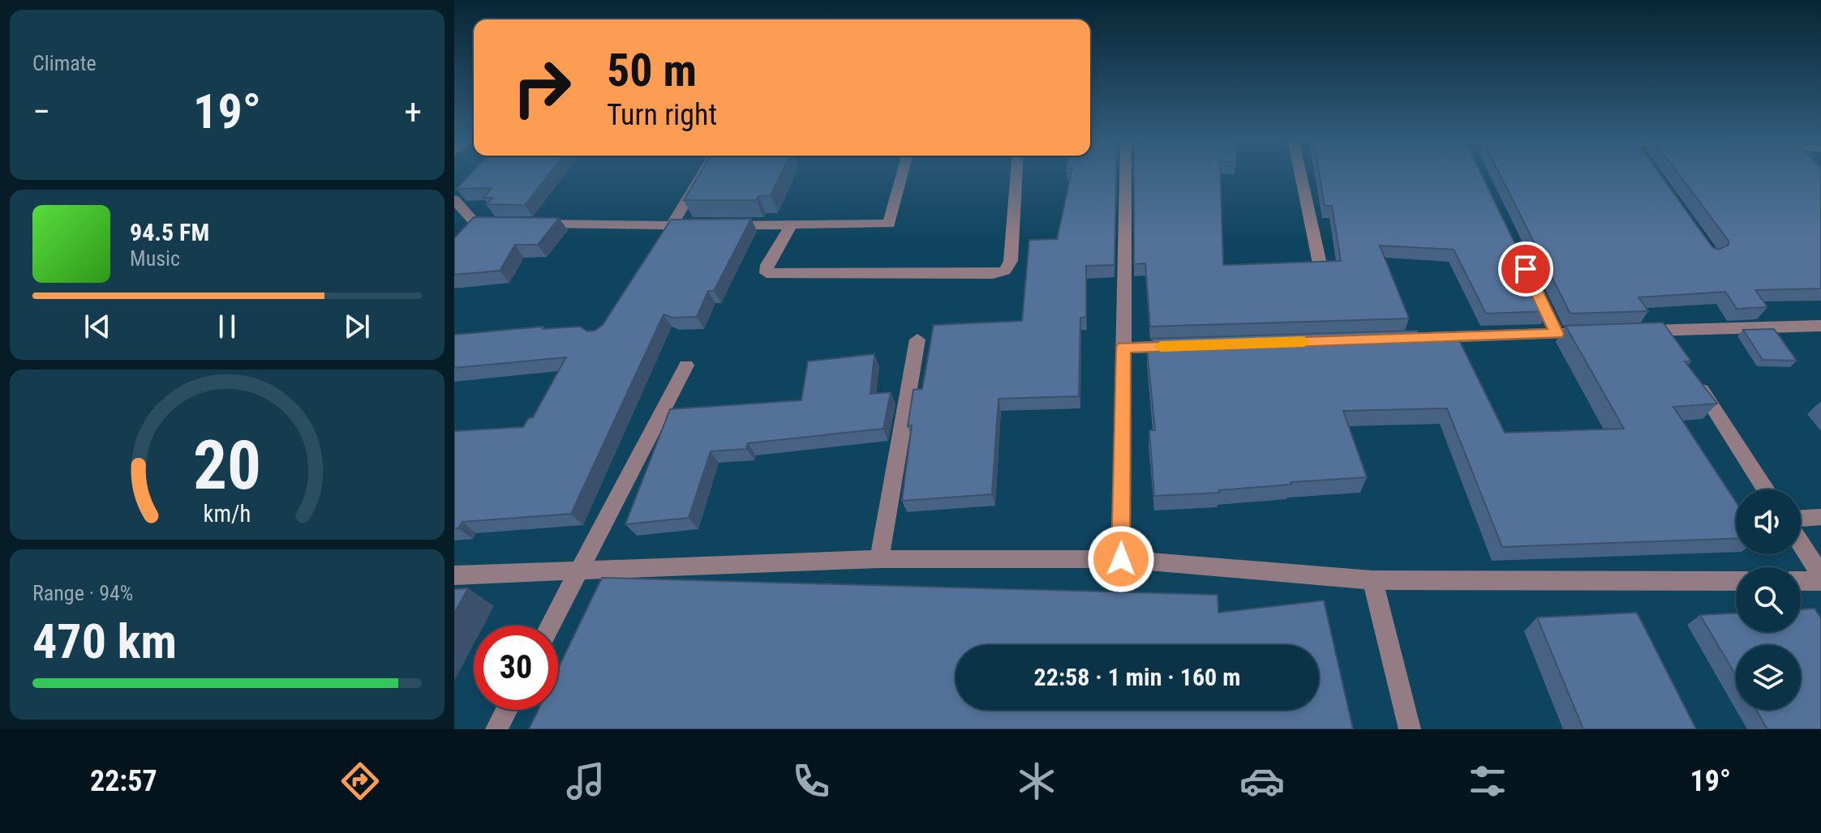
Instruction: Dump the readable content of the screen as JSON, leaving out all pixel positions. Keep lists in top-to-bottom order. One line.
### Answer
{"page":{"tile":["Climate",["Range · 94%","470 km"]],"turn":["50 m","Turn right"],"heat":["−","19°","+"],"song":["94.5 FM","Music"],"limit":"30","trip":"22:58 · 1 min · 160 m","tabs":["22:57","19°"],"gauge":["20","km/h"]}}
